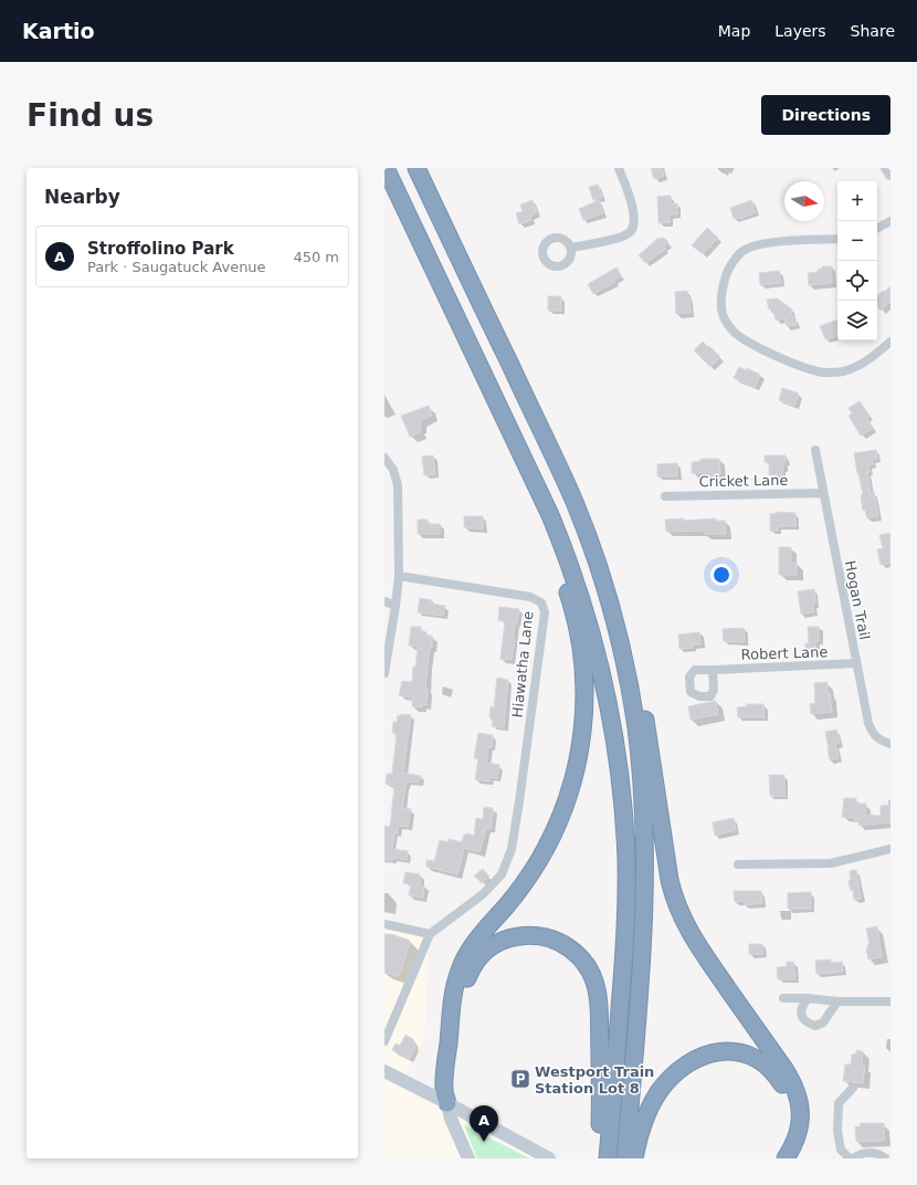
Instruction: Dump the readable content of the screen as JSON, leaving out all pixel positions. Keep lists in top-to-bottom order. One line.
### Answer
{"streets":{"street":["Cricket Lane","Hogan Trail","Robert Lane","Hiawatha Lane"]},"crossings":[["Cricket Lane","Hogan Trail"],["Hogan Trail","Robert Lane"]],"places":{"parking":["Westport Train Station Lot 8"]},"north":"right","page":{"header":"Kartio","nav":["Map","Layers","Share"],"buttons":"Directions","title":"Find us","heading":"Nearby","map_buttons":["+","−"],"list":[{"mark":"A","name":"Stroffolino Park","note":"Park · Saugatuck Avenue","value":"450 m"}],"pins":"A"}}
